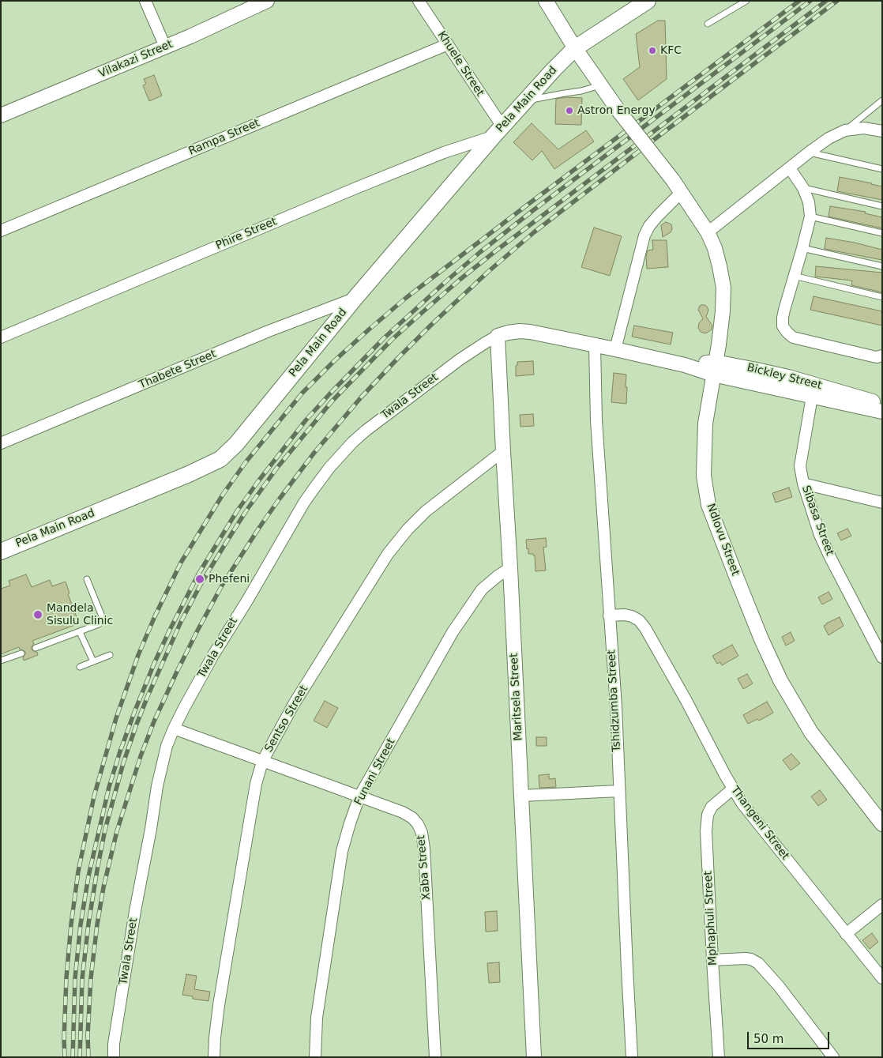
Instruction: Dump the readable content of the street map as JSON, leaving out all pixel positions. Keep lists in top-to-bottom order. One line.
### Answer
{"streets":{"main road":["Pela Main Road"],"street":["Vilakazi Street","Khuele Street","Rampa Street","Phire Street","Thabete Street","Bickley Street","Twala Street","Sibasa Street","Ndlovu Street","Maritsela Street","Tshidzumba Street","Sentso Street","Funani Street","Thangeni Street","Xaba Street","Mphaphuli Street"]},"crossings":[["Khuele Street","Pela Main Road"],["Khuele Street","Rampa Street"],["Khuele Street","Phire Street"],["Pela Main Road","Phire Street"],["Pela Main Road","Thabete Street"],["Pela Main Road","Ndlovu Street"],["Bickley Street","Twala Street"],["Bickley Street","Sibasa Street"],["Bickley Street","Ndlovu Street"],["Bickley Street","Maritsela Street"],["Bickley Street","Tshidzumba Street"],["Twala Street","Maritsela Street"],["Twala Street","Xaba Street"],["Maritsela Street","Sentso Street"],["Maritsela Street","Funani Street"],["Tshidzumba Street","Thangeni Street"],["Sentso Street","Xaba Street"],["Funani Street","Xaba Street"],["Thangeni Street","Mphaphuli Street"]],"places":["KFC","Astron Energy","Phefeni","Mandela Sisulu Clinic"],"scale_bar":"50 m"}
